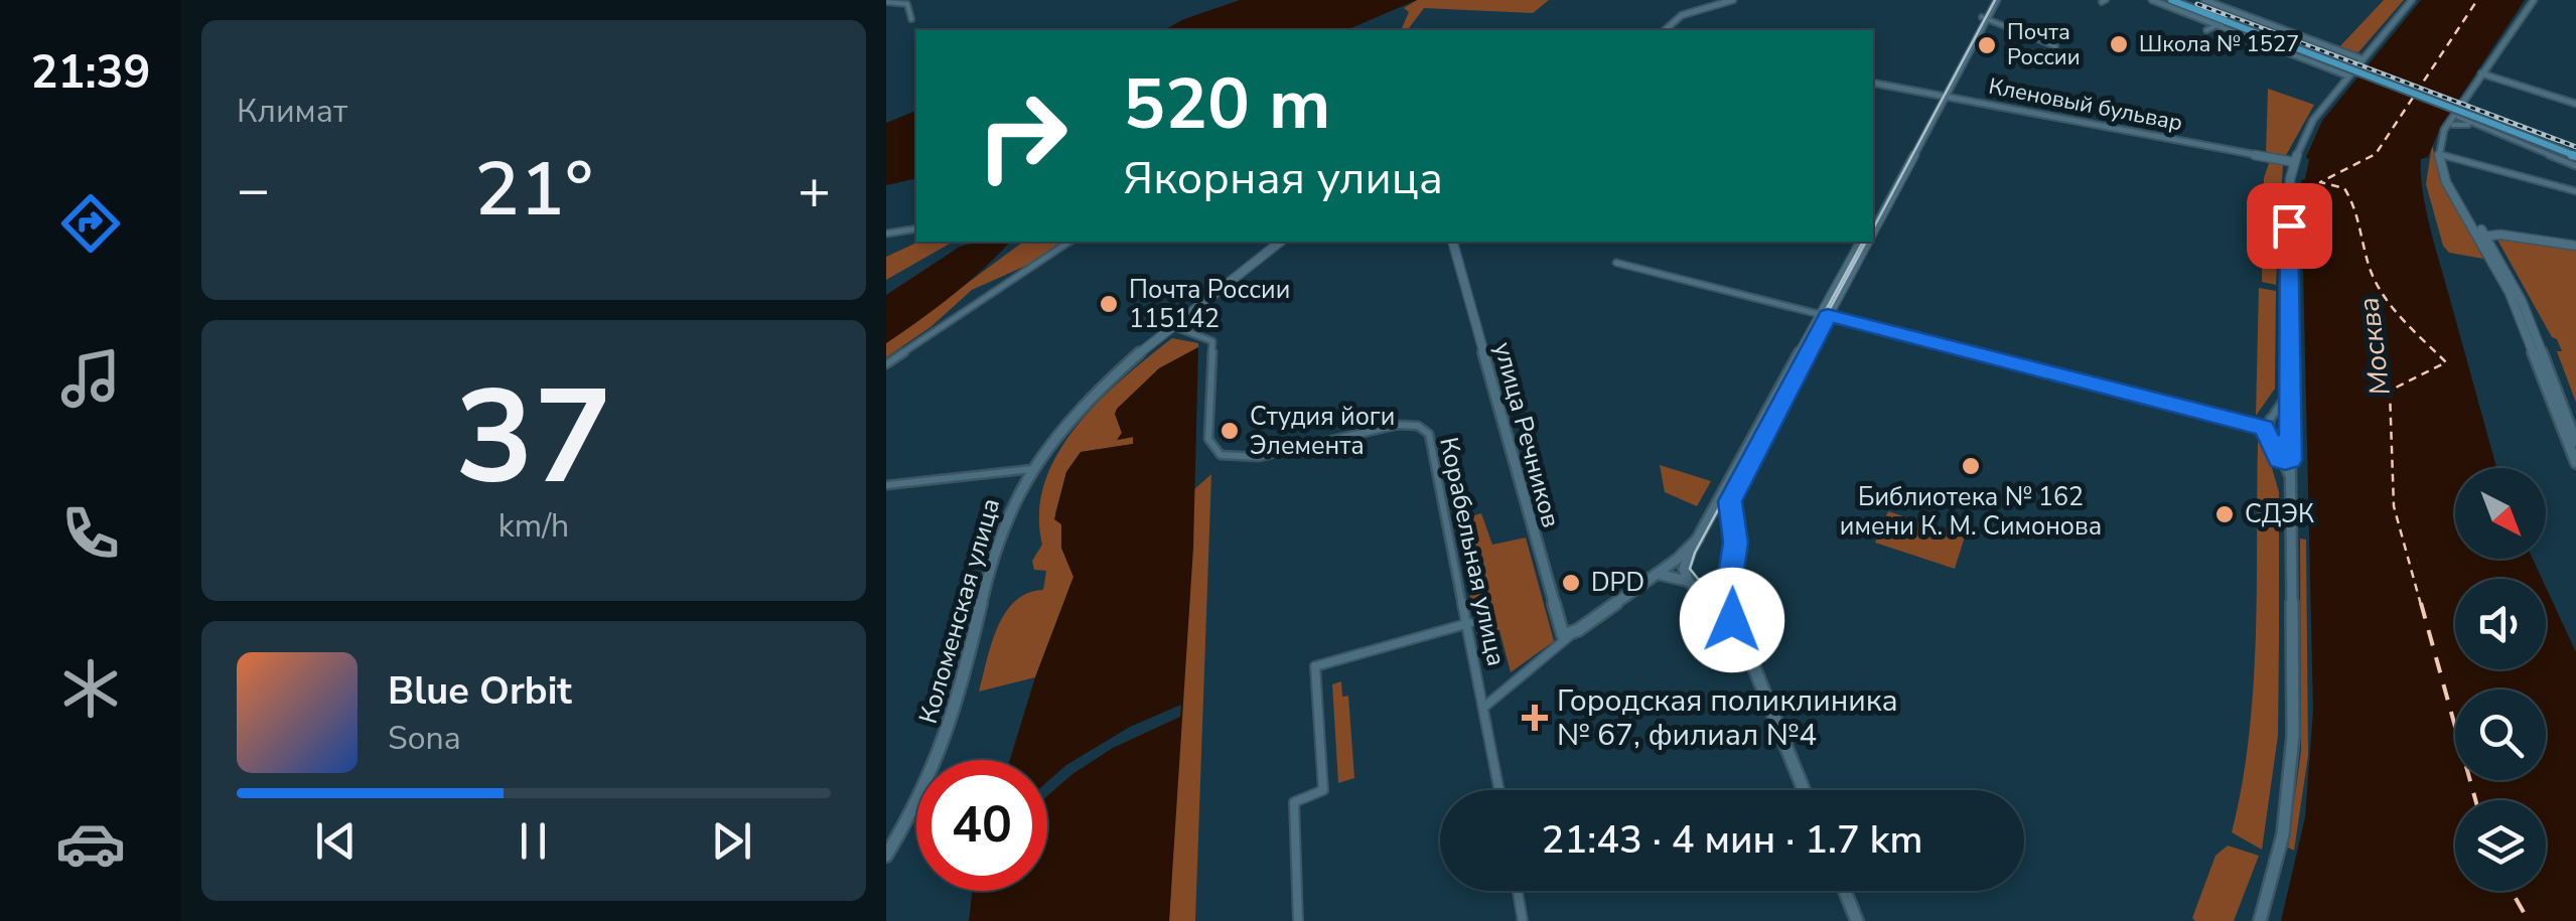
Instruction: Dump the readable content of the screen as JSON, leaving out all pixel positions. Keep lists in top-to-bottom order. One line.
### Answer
{"streets":{"street":["Кленовый бульвар","улица Речников","Корабельная улица","Коломенская улица"]},"crossings":[["Корабельная улица","Коломенская улица"]],"water":["Москва"],"places":{"other":["Школа № 1527","Почта России","Почта России 115142","Студия йоги Элемента","Библиотека № 162 имени К. М. Симонова","СДЭК","DPD"],"health":["Городская поликлиника № 67, филиал №4"]},"north":"bottom right","page":{"tabs":"21:39","tile":["Климат",["37","km/h"]],"turn":["520 m","Якорная улица"],"heat":["−","21°","+"],"song":["Blue Orbit","Sona"],"limit":"40","trip":"21:43 · 4 мин · 1.7 km"}}
